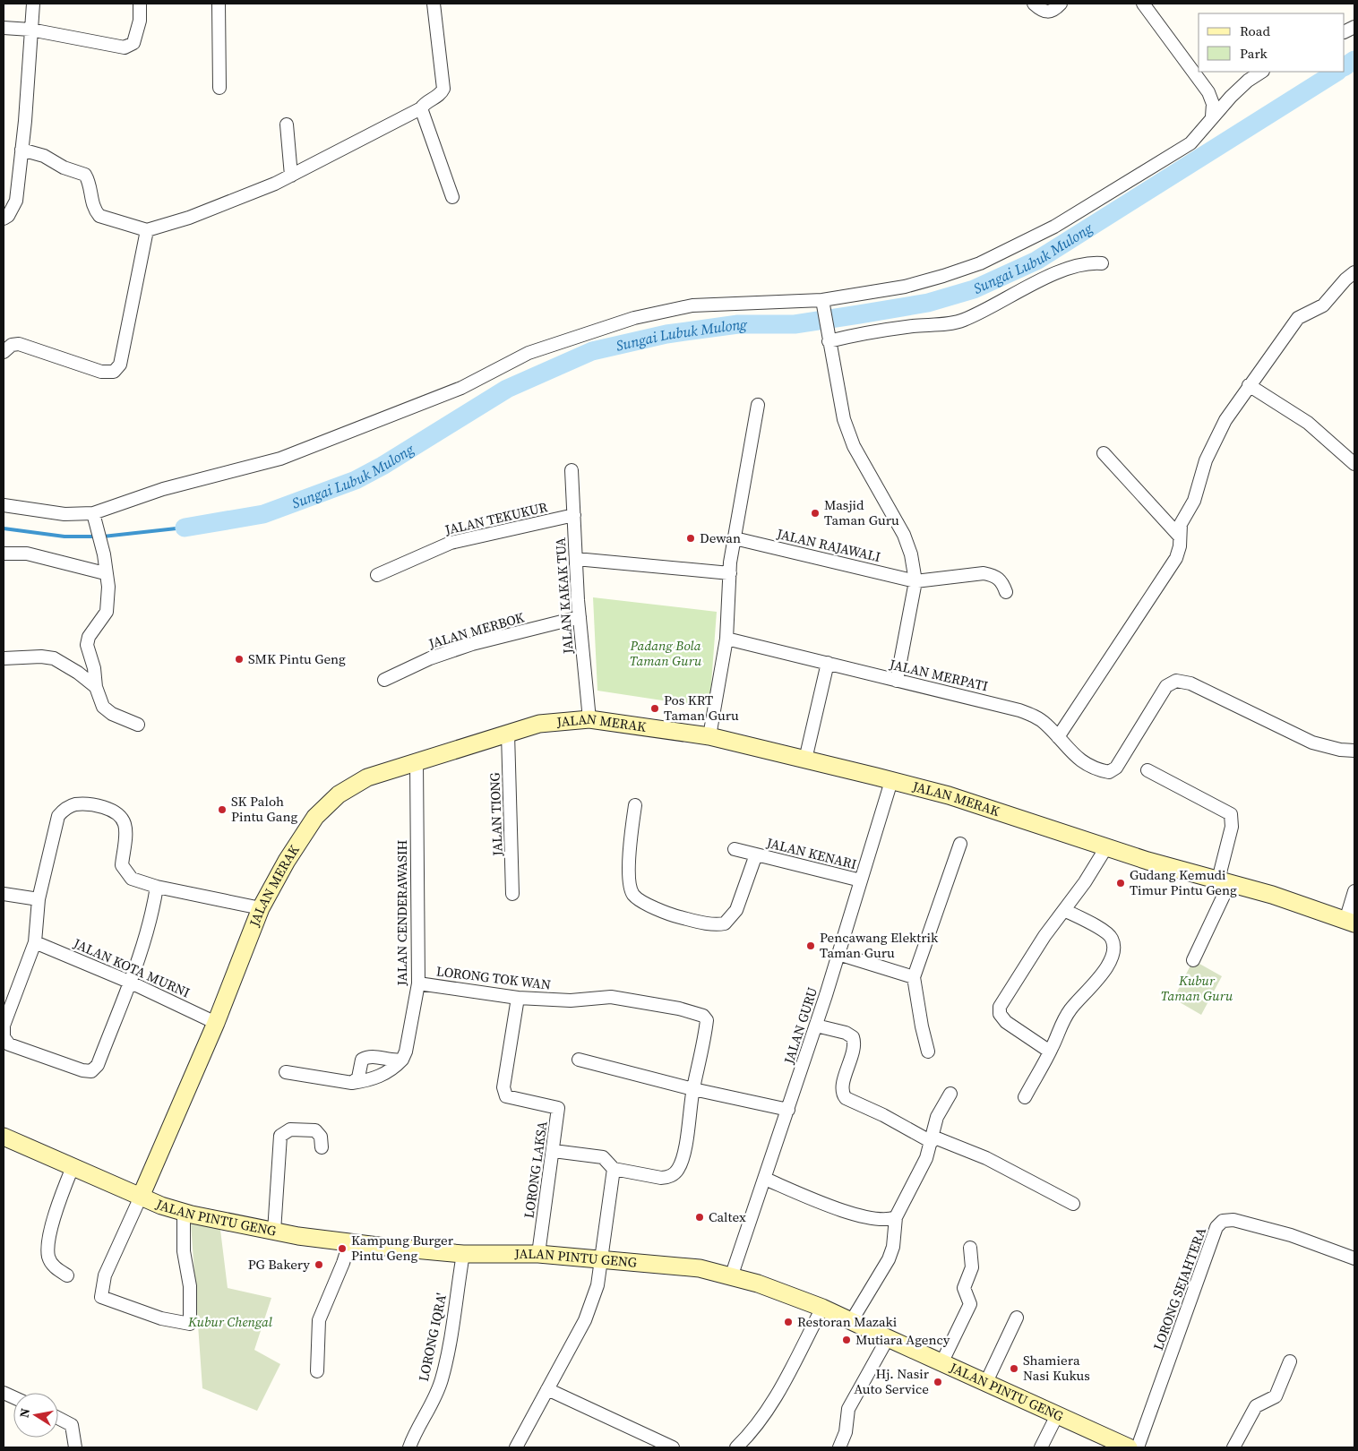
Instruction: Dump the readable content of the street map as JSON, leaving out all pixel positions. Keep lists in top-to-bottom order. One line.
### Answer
{"streets":{"street":["JALAN TEKUKUR","JALAN RAJAWALI","JALAN KAKAK TUA","JALAN MERBOK","JALAN MERPATI","JALAN MERAK","JALAN TIONG","JALAN KENARI","JALAN CENDERAWASIH","JALAN KOTA MURNI","LORONG TOK WAN","JALAN GURU","LORONG LAKSA","JALAN PINTU GENG","LORONG SEJAHTERA","LORONG IQRA'"]},"crossings":[["JALAN TEKUKUR","JALAN KAKAK TUA"],["JALAN KAKAK TUA","JALAN MERBOK"],["JALAN KAKAK TUA","JALAN MERAK"],["JALAN MERAK","JALAN TIONG"],["JALAN MERAK","JALAN CENDERAWASIH"],["JALAN MERAK","JALAN KOTA MURNI"],["JALAN MERAK","JALAN GURU"],["JALAN MERAK","JALAN PINTU GENG"],["JALAN KENARI","JALAN GURU"],["JALAN CENDERAWASIH","LORONG TOK WAN"],["LORONG TOK WAN","LORONG LAKSA"],["JALAN GURU","JALAN PINTU GENG"],["LORONG LAKSA","JALAN PINTU GENG"],["JALAN PINTU GENG","LORONG IQRA'"]],"water":["Sungai Lubuk Mulong"],"parks":["Padang Bola Taman Guru","Kubur Taman Guru","Kubur Chengal"],"places":["Masjid Taman Guru","Dewan","SMK Pintu Geng","Pos KRT Taman Guru","SK Paloh Pintu Gang","Gudang Kemudi Timur Pintu Geng","Pencawang Elektrik Taman Guru","Caltex","Kampung Burger Pintu Geng","PG Bakery","Restoran Mazaki","Mutiara Agency","Shamiera Nasi Kukus","Hj. Nasir Auto Service"],"legend":["Road","Park"],"north":"left"}
